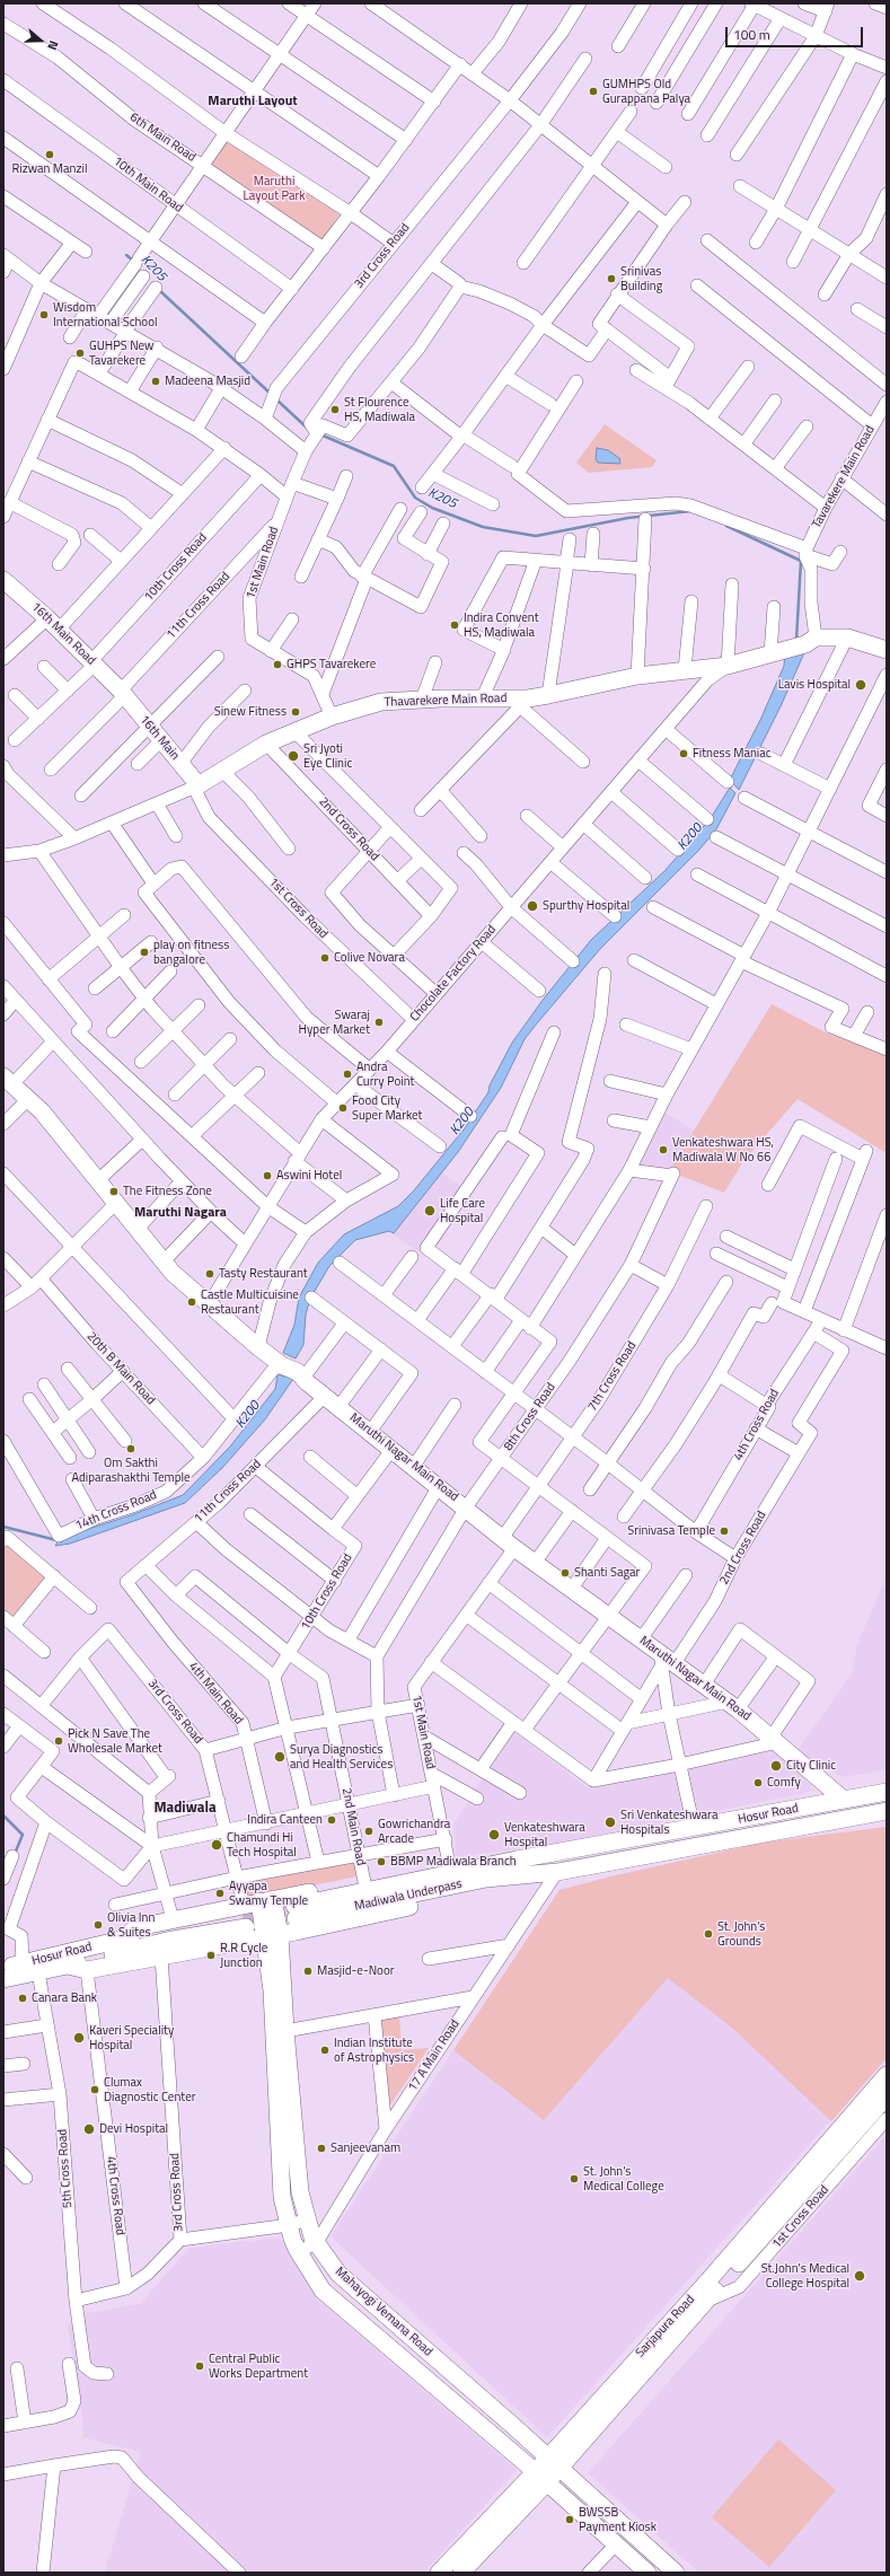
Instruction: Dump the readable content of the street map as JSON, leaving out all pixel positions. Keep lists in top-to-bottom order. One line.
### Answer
{"streets":{"main road":["16th Main Road","Thavarekere Main Road","16th Main","Maruthi Nagar Main Road","Hosur Road","Madiwala Underpass","Mahayogi Vemana Road","Sarjapura Road"],"street":["6th Main Road","10th Main Road","3rd Cross Road","Tavarekere Main Road","1st Main Road","10th Cross Road","11th Cross Road","2nd Cross Road","1st Cross Road","Chocolate Factory Road","20th B Main Road","7th Cross Road","8th Cross Road","4th Cross Road","14th Cross Road","4th Main Road","2nd Main Road","17 A Main Road","5th Cross Road"]},"crossings":[["3rd Cross Road","Mahayogi Vemana Road"],["1st Main Road","11th Cross Road"],["1st Main Road","Thavarekere Main Road"],["1st Main Road","7th Cross Road"],["1st Main Road","Maruthi Nagar Main Road"],["10th Cross Road","16th Main Road"],["10th Cross Road","2nd Main Road"],["11th Cross Road","16th Main Road"],["11th Cross Road","16th Main"],["11th Cross Road","Maruthi Nagar Main Road"],["11th Cross Road","4th Main Road"],["16th Main Road","16th Main"],["Thavarekere Main Road","16th Main"],["Thavarekere Main Road","2nd Cross Road"],["Thavarekere Main Road","1st Cross Road"],["Thavarekere Main Road","Chocolate Factory Road"],["16th Main","1st Cross Road"],["2nd Cross Road","4th Cross Road"],["2nd Cross Road","Maruthi Nagar Main Road"],["1st Cross Road","Chocolate Factory Road"],["1st Cross Road","Sarjapura Road"],["Chocolate Factory Road","Maruthi Nagar Main Road"],["20th B Main Road","14th Cross Road"],["7th Cross Road","Maruthi Nagar Main Road"],["8th Cross Road","Maruthi Nagar Main Road"],["Maruthi Nagar Main Road","14th Cross Road"],["Maruthi Nagar Main Road","Hosur Road"],["Hosur Road","Madiwala Underpass"],["Hosur Road","17 A Main Road"],["Hosur Road","5th Cross Road"],["17 A Main Road","Mahayogi Vemana Road"],["Mahayogi Vemana Road","Sarjapura Road"]],"districts":["Maruthi Layout","Maruthi Nagara","Madiwala"],"water":["K205","K200"],"parks":["Maruthi Layout Park"],"places":["GUMHPS Old Gurappana Palya","Rizwan Manzil","Srinivas Building","Wisdom International School","GUHPS New Tavarekere","Madeena Masjid","St Flourence HS, Madiwala","Indira Convent HS, Madiwala","GHPS Tavarekere","Lavis Hospital","Sinew Fitness","Fitness Maniac","Sri Jyoti Eye Clinic","Spurthy Hospital","play on fitness bangalore","Colive Novara","Swaraj Hyper Market","Andra Curry Point","Food City Super Market","Venkateshwara HS, Madiwala W No 66","Aswini Hotel","The Fitness Zone","Life Care Hospital","Tasty Restaurant","Castle Multicuisine Restaurant","Om Sakthi Adiparashakthi Temple","Srinivasa Temple","Shanti Sagar","Pick N Save The Wholesale Market","Surya Diagnostics and Health Services","City Clinic","Comfy","Indira Canteen","Sri Venkateshwara Hospitals","Gowrichandra Arcade","Venkateshwara Hospital","Chamundi Hi Tech Hospital","BBMP Madiwala Branch","Ayyapa Swamy Temple","Olivia Inn & Suites","St. John's Grounds","R.R Cycle Junction","Masjid-e-Noor","Canara Bank","Kaveri Speciality Hospital","Indian Institute of Astrophysics","Clumax Diagnostic Center","Devi Hospital","Sanjeevanam","St. John's Medical College","St.John's Medical College Hospital","Central Public Works Department","BWSSB Payment Kiosk"],"scale_bar":"100 m","north":"right"}
